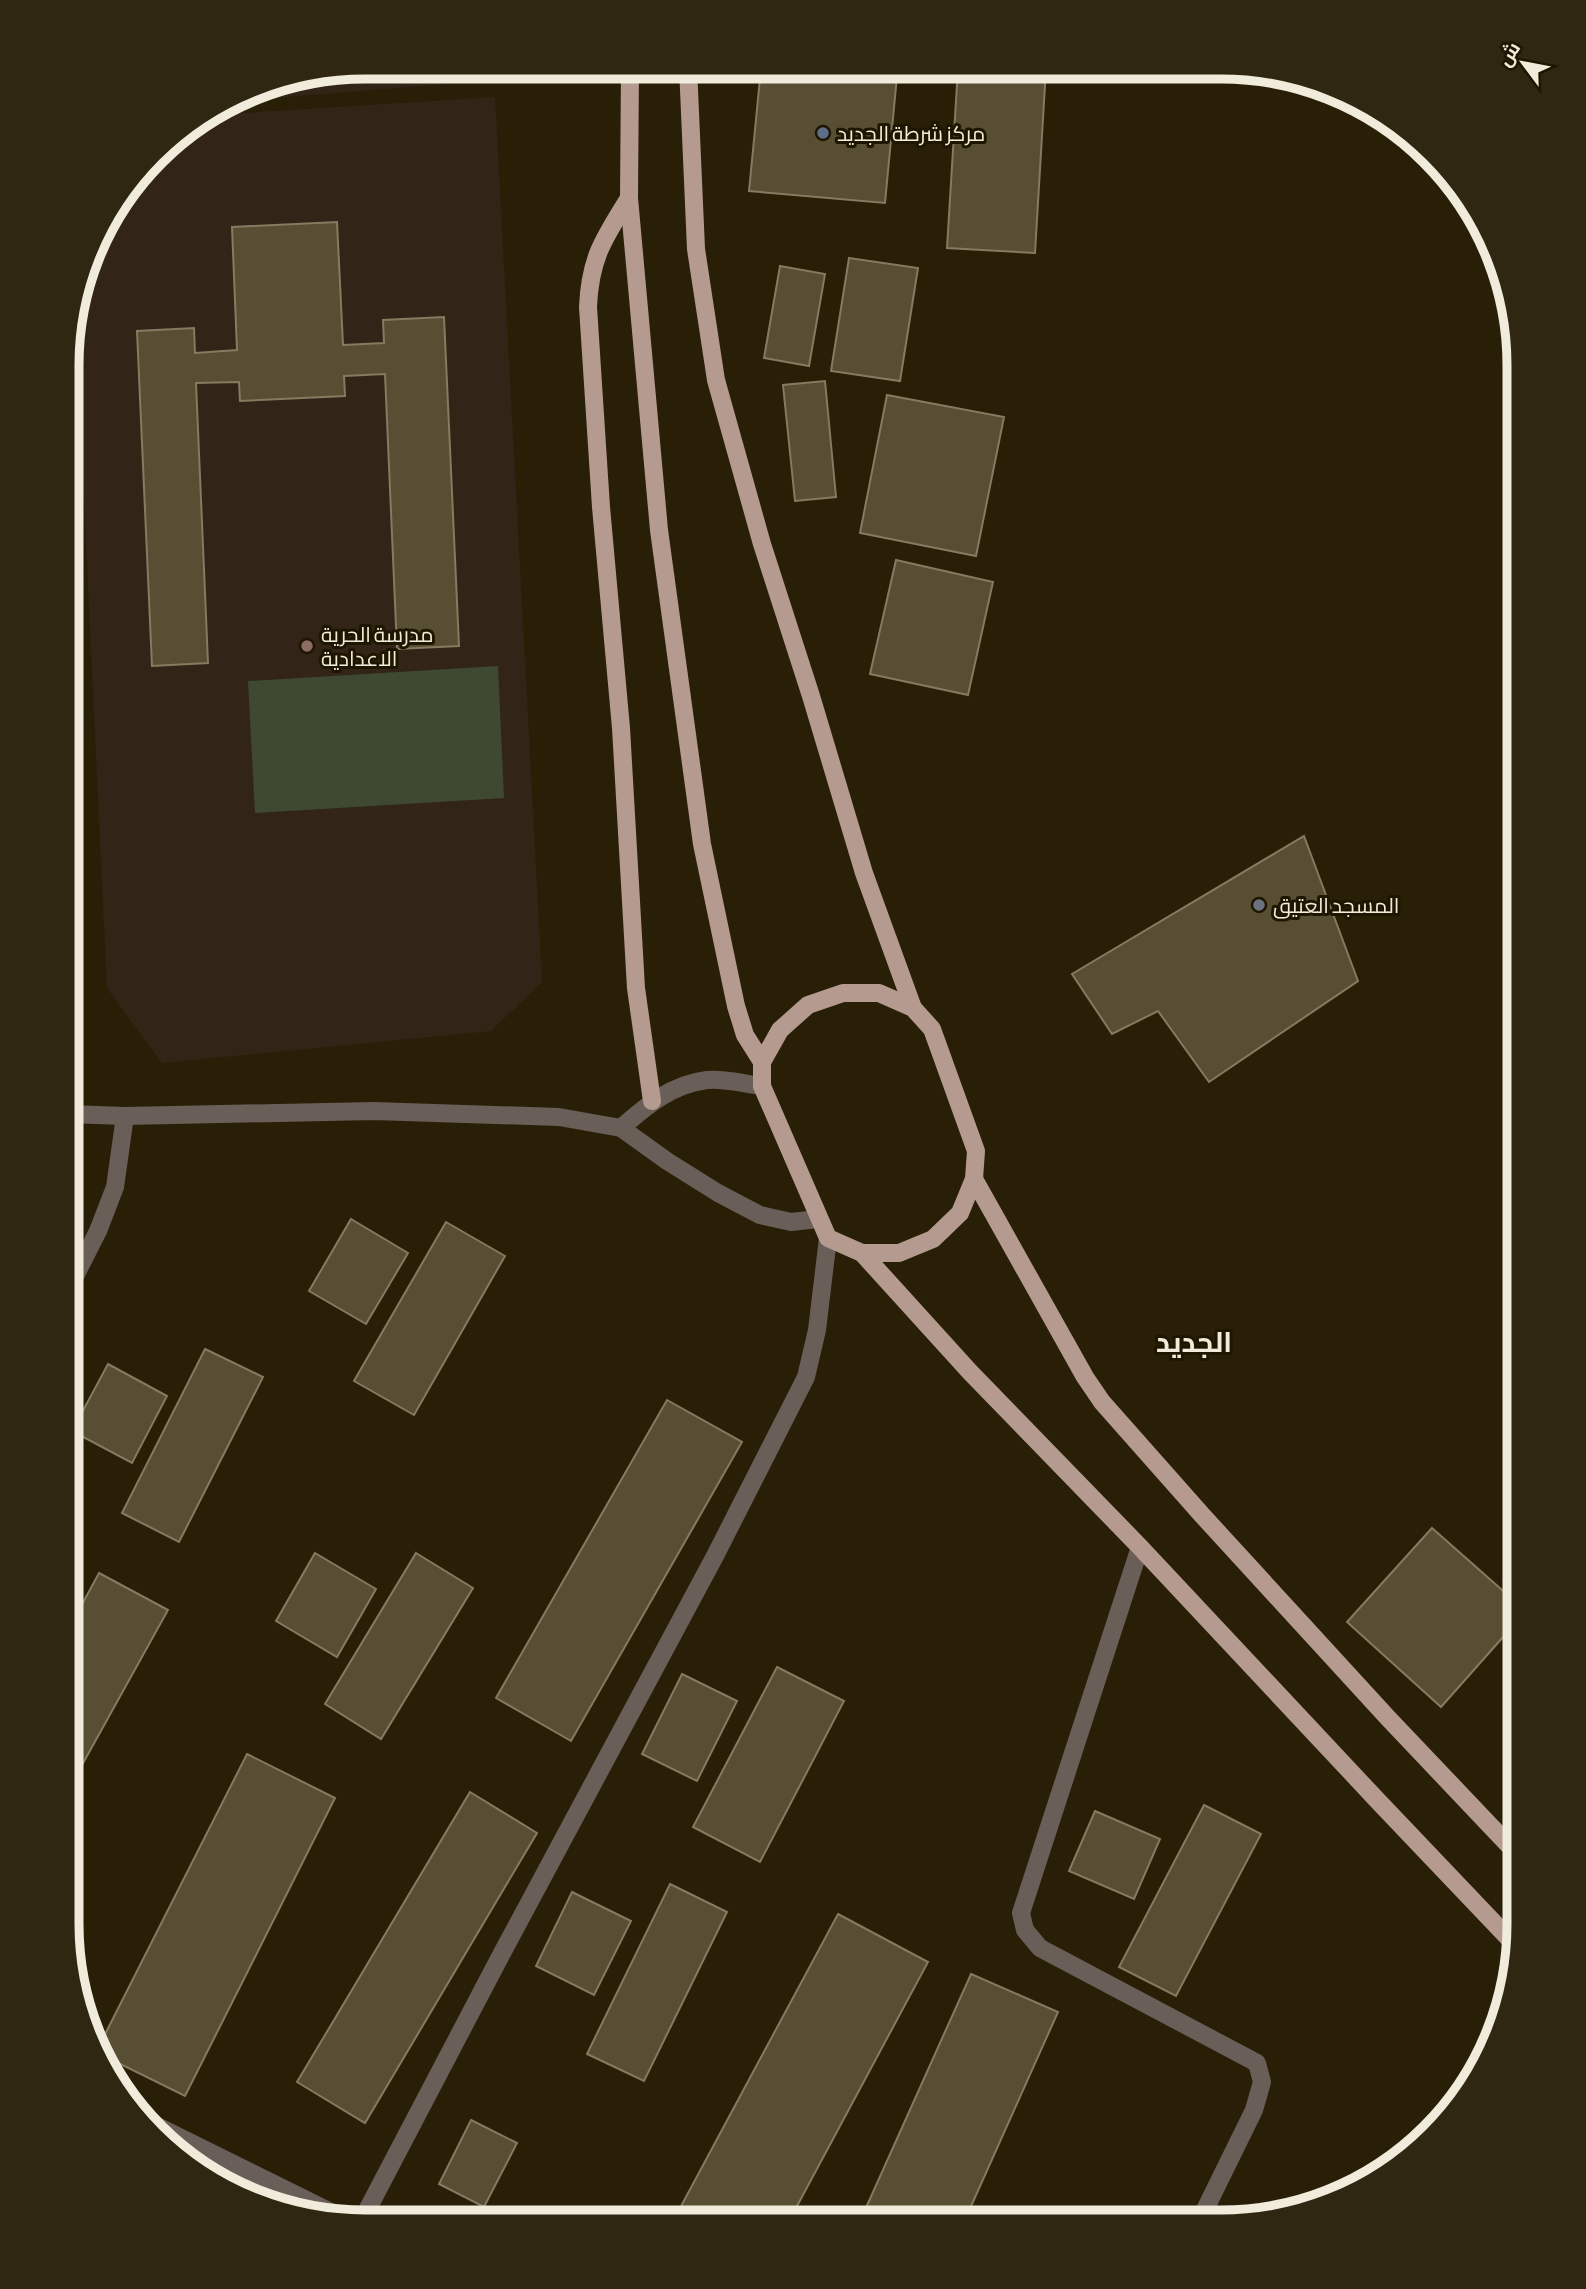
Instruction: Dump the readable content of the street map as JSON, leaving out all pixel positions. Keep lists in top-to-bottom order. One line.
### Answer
{"districts":["الجديد"],"places":["مركز شرطة الجديد","مدرسة الحرية الاعدادية","المسجد العتيق"],"north":"top left"}
